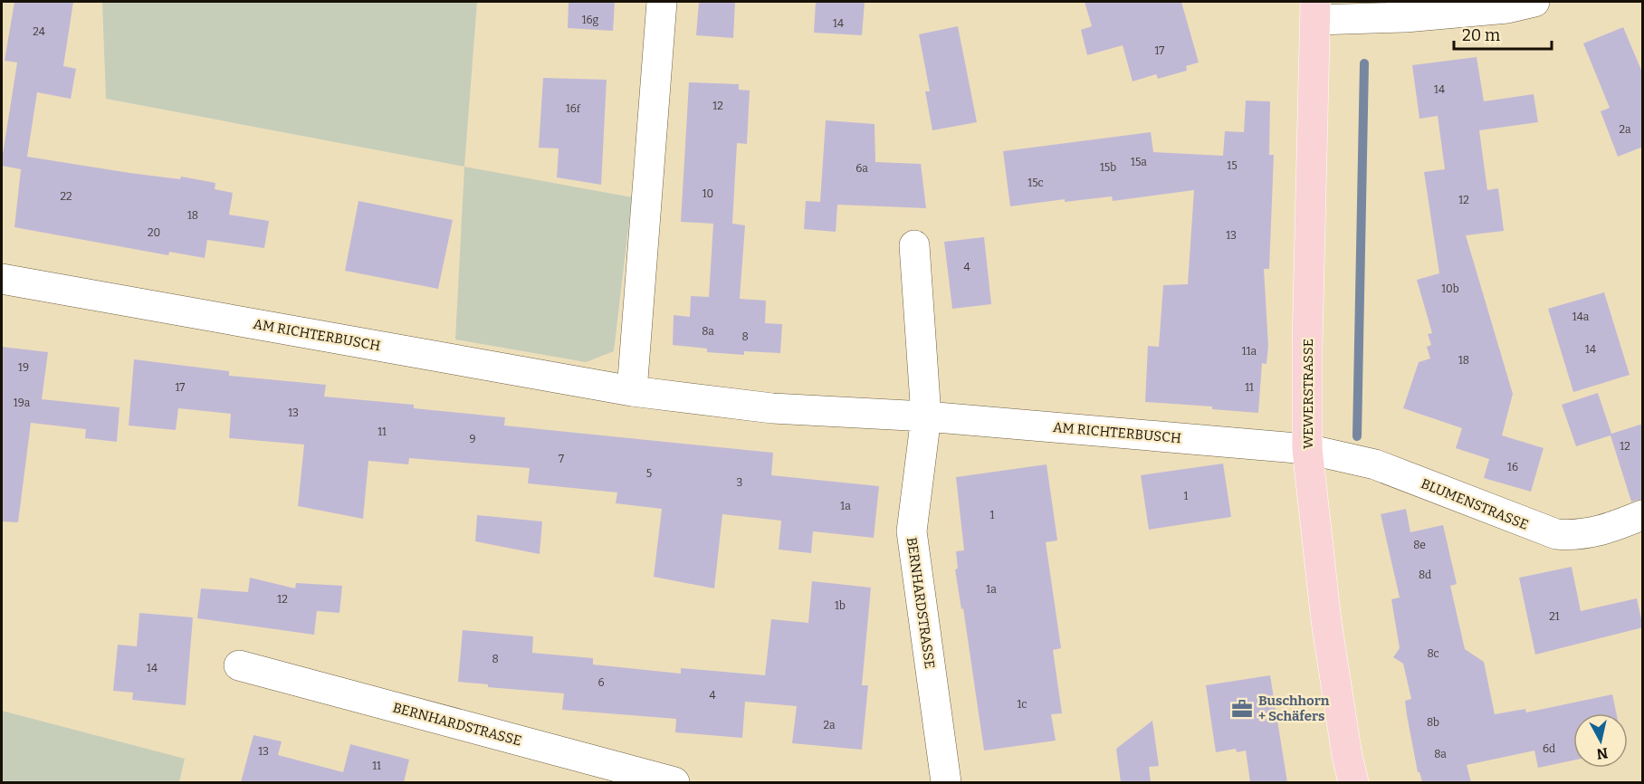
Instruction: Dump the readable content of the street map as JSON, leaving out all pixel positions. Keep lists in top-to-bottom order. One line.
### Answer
{"streets":{"main road":["WEWERSTRASSE"],"street":["AM RICHTERBUSCH","BLUMENSTRASSE","BERNHARDSTRASSE"]},"crossings":[["AM RICHTERBUSCH","WEWERSTRASSE"],["AM RICHTERBUSCH","BLUMENSTRASSE"],["AM RICHTERBUSCH","BERNHARDSTRASSE"],["WEWERSTRASSE","BLUMENSTRASSE"]],"places":{"office":["Buschhorn + Schäfers"]},"house_numbers":["16g","14","24","17","14","12","16f","2a","15a","15","15b","6a","15c","10","22","12","18","20","13","4","10b","14a","8a","8","14","11a","18","19","17","11","19a","13","11","9","12","7","16","5","3","1","1a","1","8e","8d","1a","12","1b","21","8c","8","14","6","4","1c","8b","2a","6d","13","8a","11"],"scale_bar":"20 m","north":"bottom"}
